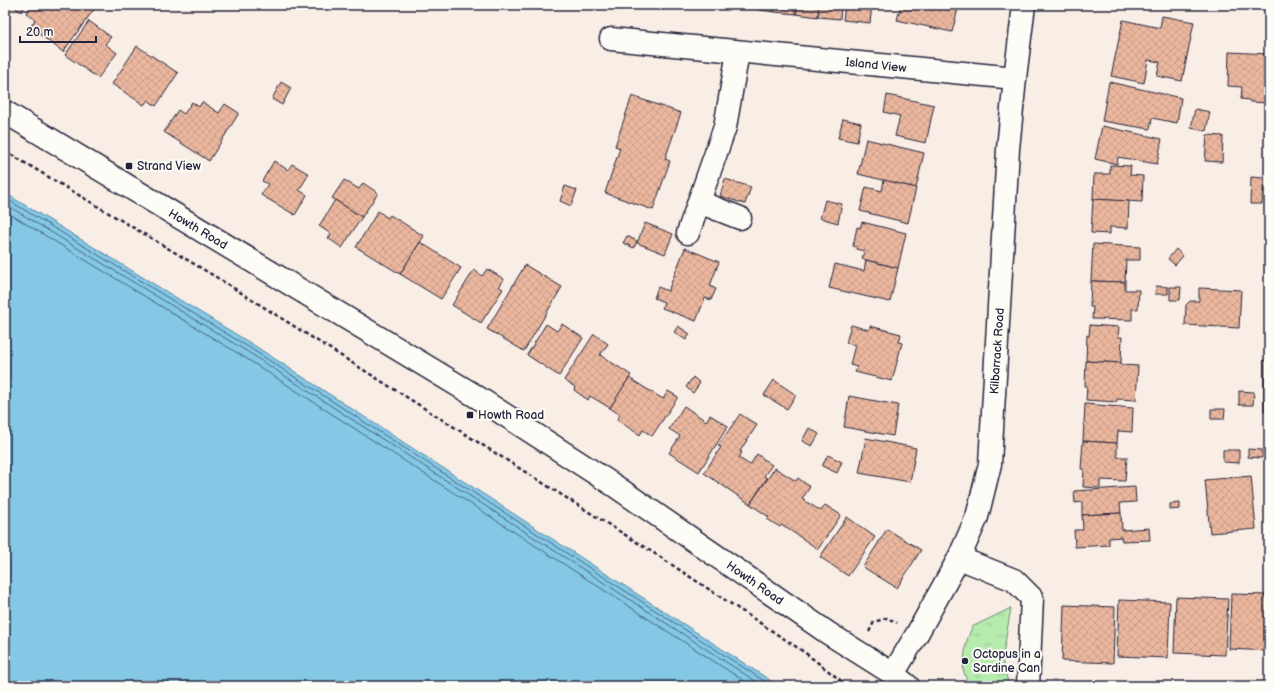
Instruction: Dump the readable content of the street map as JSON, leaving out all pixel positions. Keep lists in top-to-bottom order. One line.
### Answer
{"streets":{"main road":["Island View","Howth Road","Kilbarrack Road"]},"crossings":[["Island View","Kilbarrack Road"],["Howth Road","Kilbarrack Road"]],"places":{"transit":["Strand View","Howth Road"],"other":["Octopus in a Sardine Can"]},"scale_bar":"20 m"}
